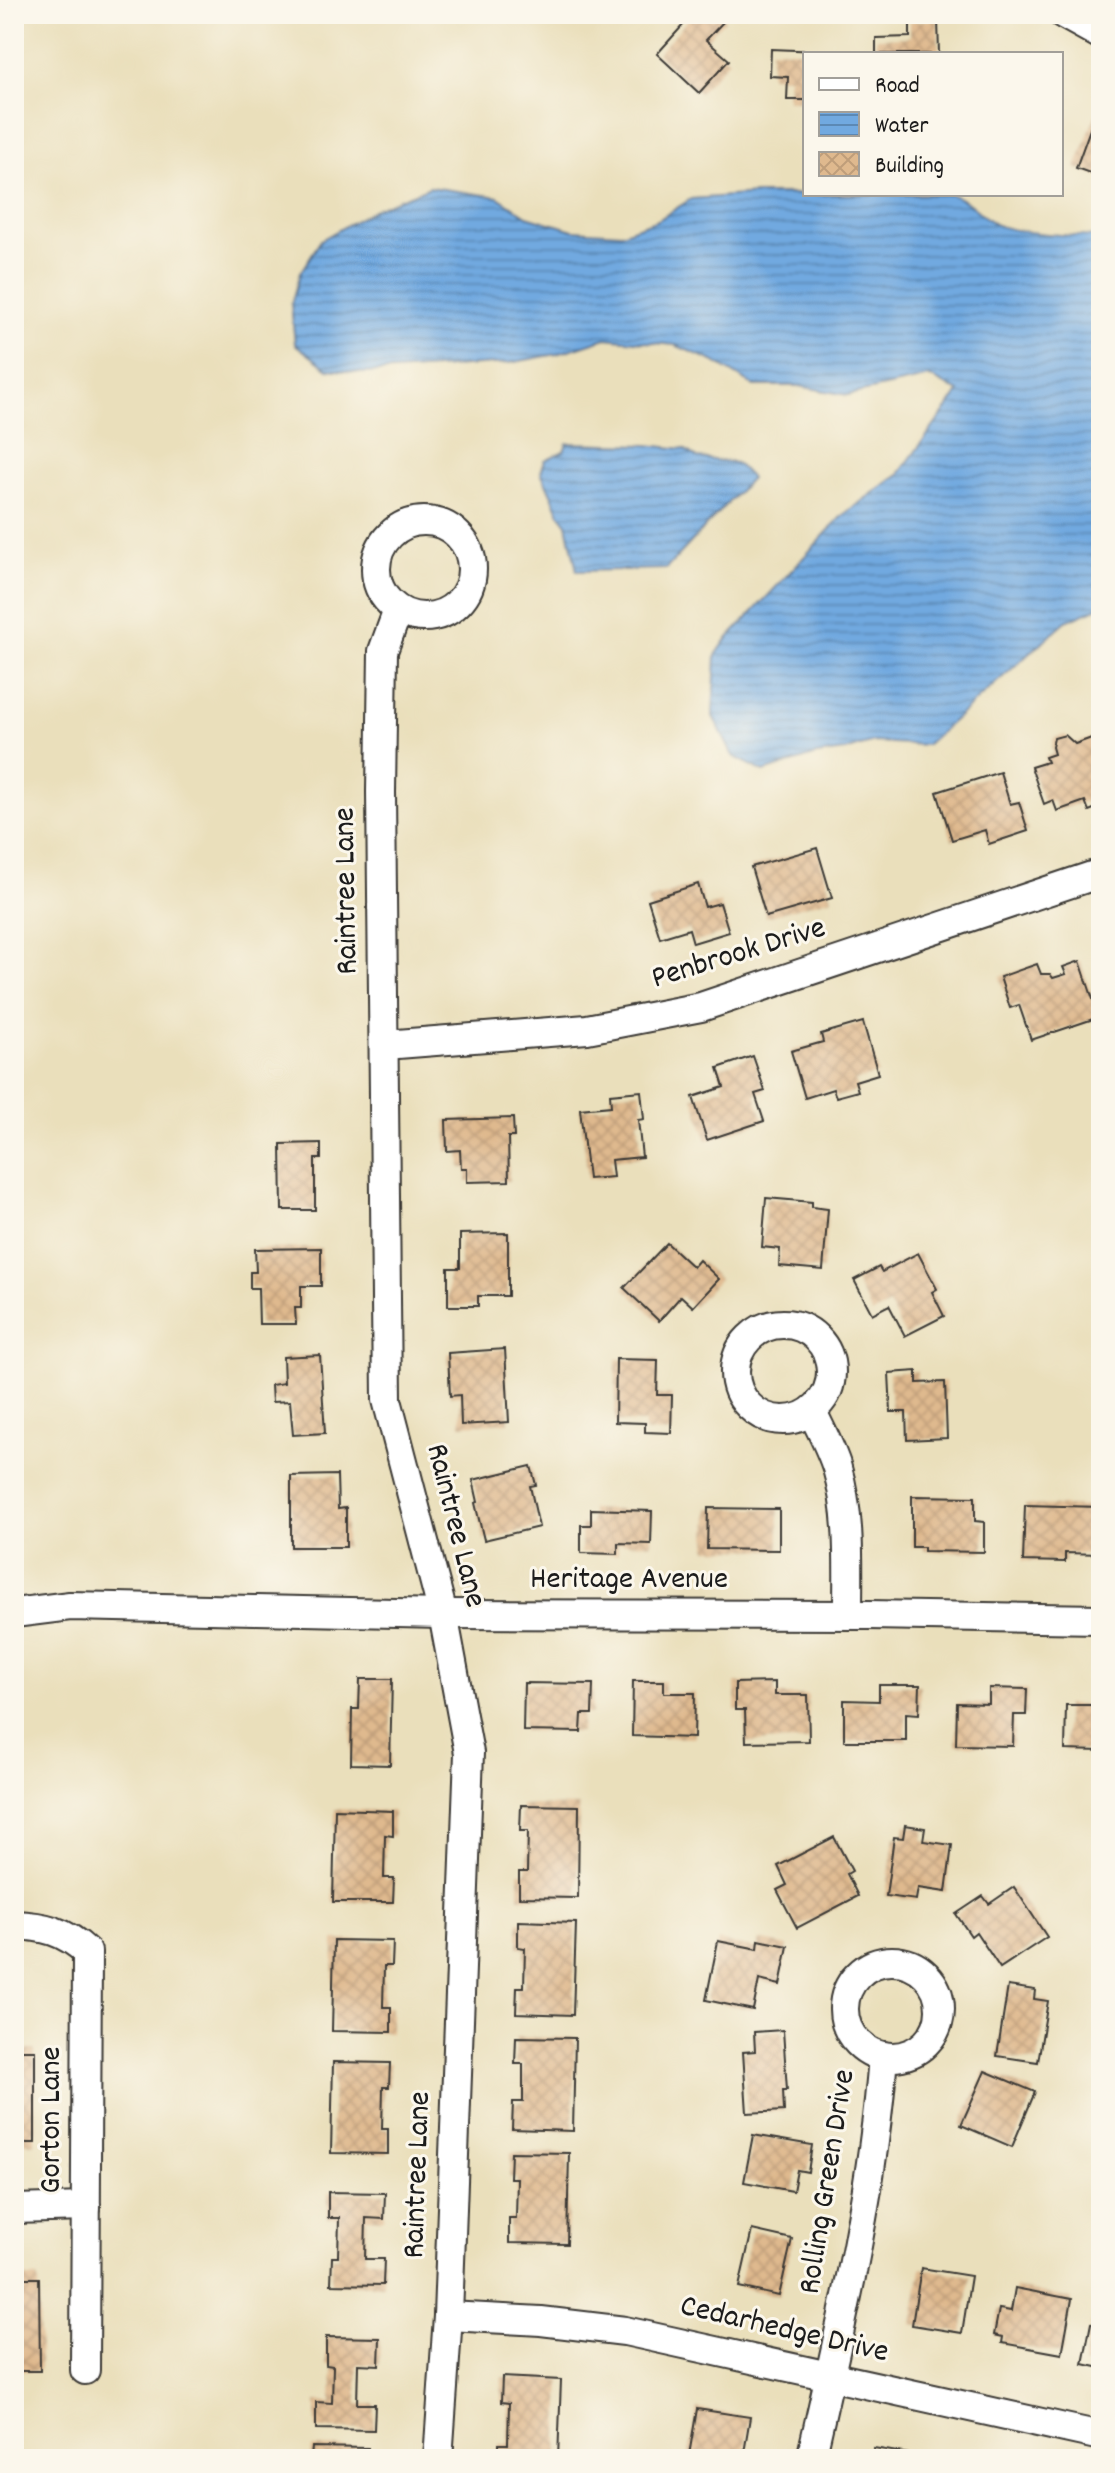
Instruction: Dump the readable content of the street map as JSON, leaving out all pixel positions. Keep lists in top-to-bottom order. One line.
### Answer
{"streets":{"street":["Raintree Lane","Penbrook Drive","Heritage Avenue","Gorton Lane","Rolling Green Drive","Cedarhedge Drive"]},"crossings":[["Raintree Lane","Penbrook Drive"],["Raintree Lane","Heritage Avenue"],["Raintree Lane","Cedarhedge Drive"],["Rolling Green Drive","Cedarhedge Drive"]],"legend":["Road","Water","Building"]}
